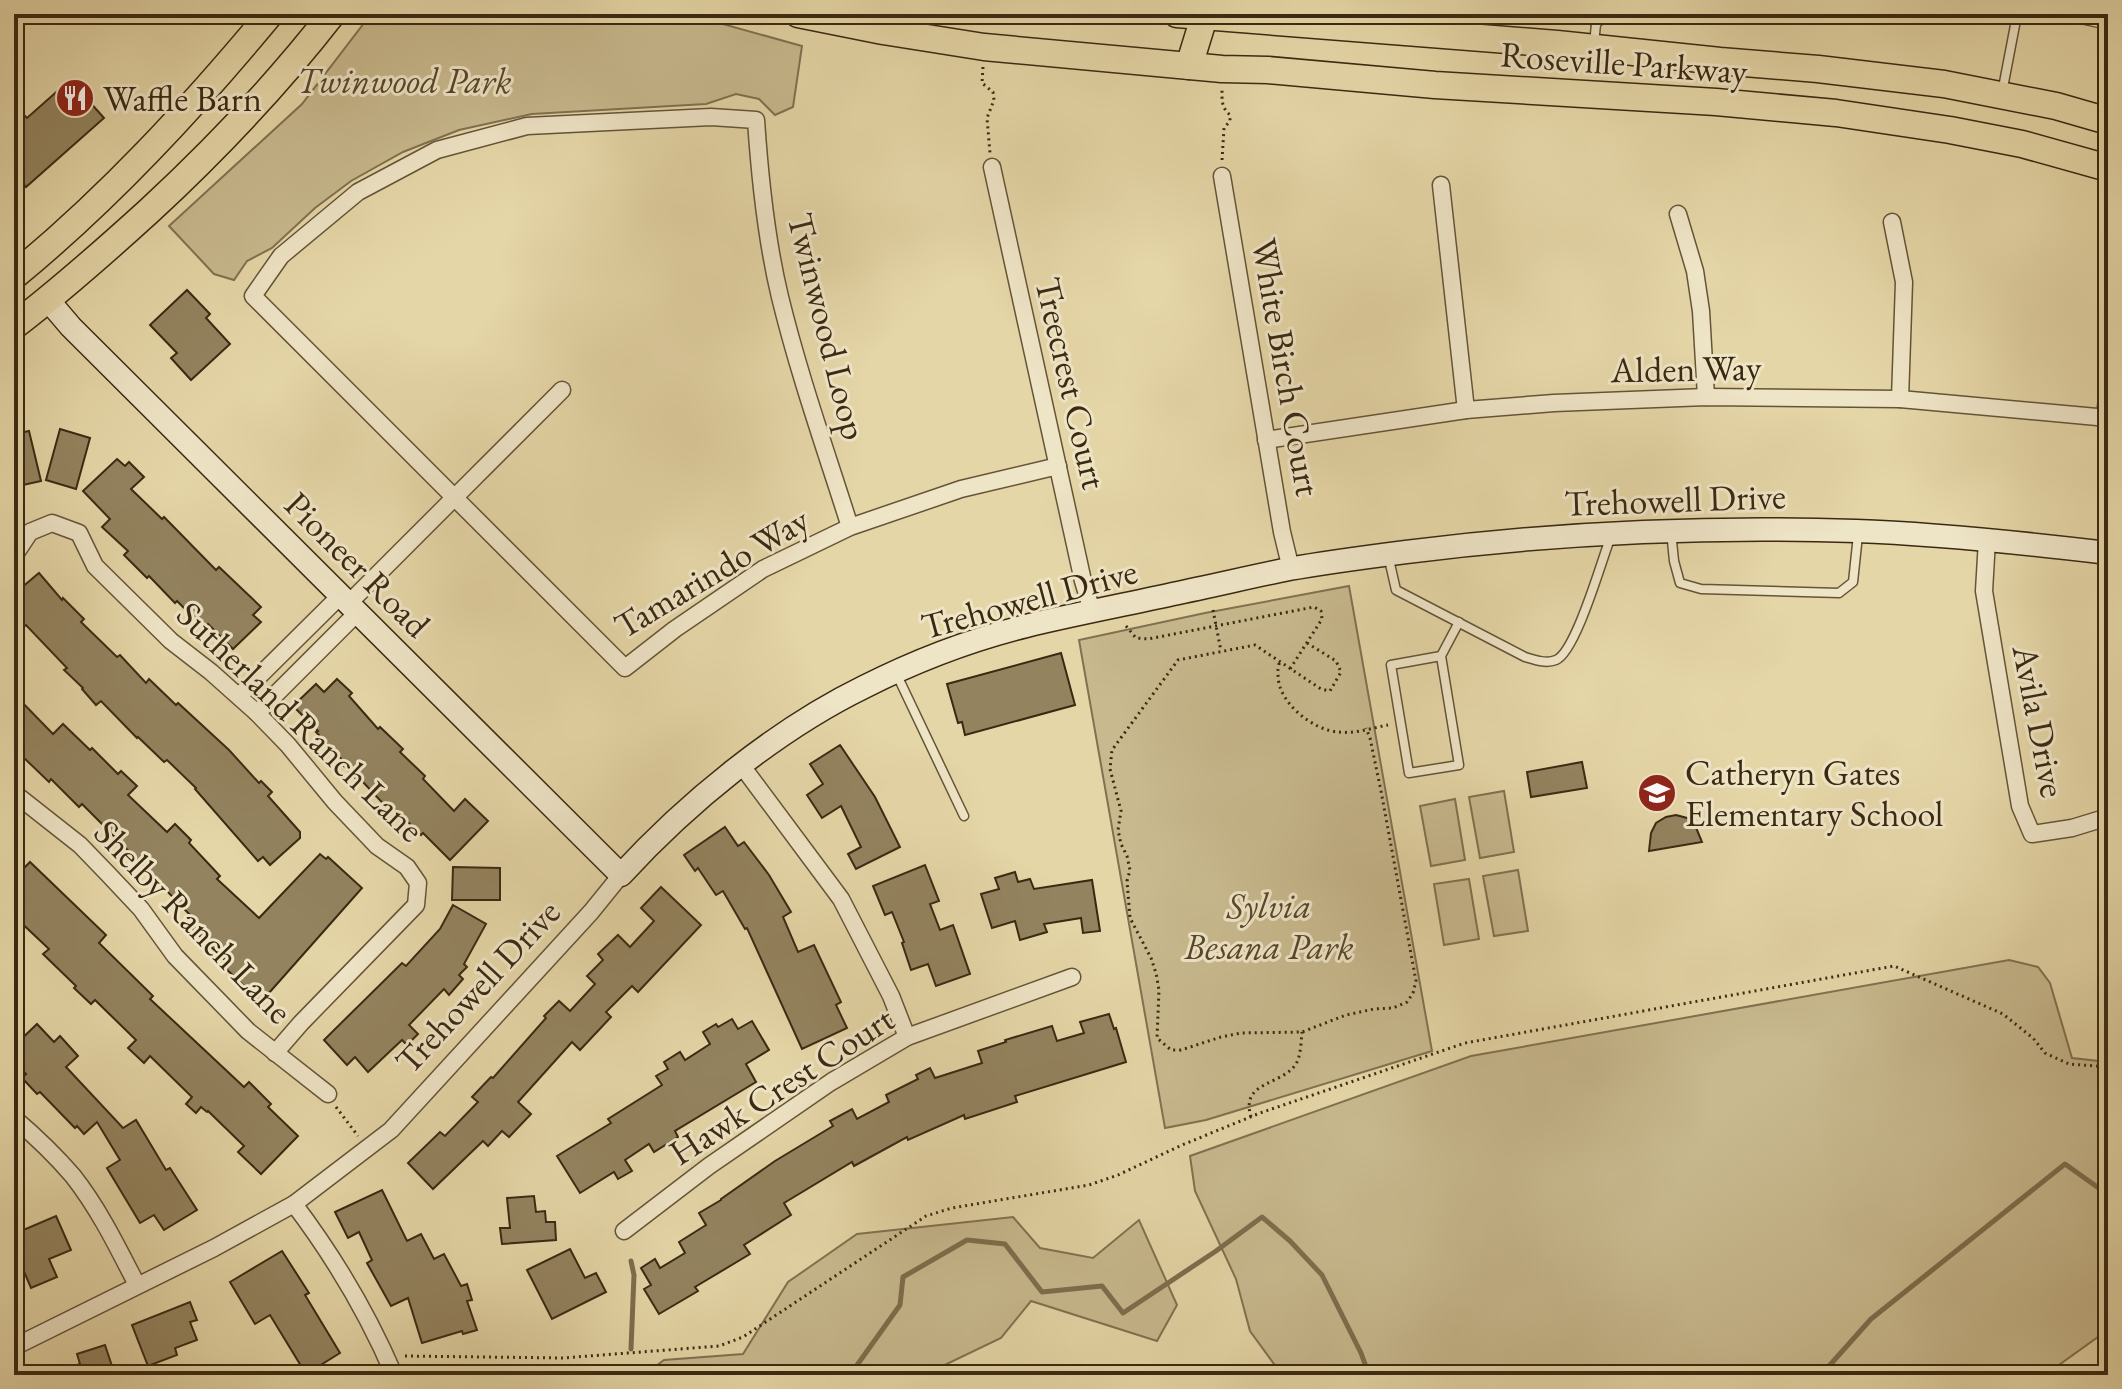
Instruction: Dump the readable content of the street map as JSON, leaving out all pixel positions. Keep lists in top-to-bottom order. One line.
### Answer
{"streets":{"main road":["Roseville Parkway"],"street":["Twinwood Loop","White Birch Court","Alden Way","Treecrest Court","Trehowell Drive","Pioneer Road","Tamarindo Way","Sutherland Ranch Lane","Avila Drive","Shelby Ranch Lane","Hawk Crest Court"]},"crossings":[["Twinwood Loop","Tamarindo Way"],["White Birch Court","Alden Way"],["White Birch Court","Trehowell Drive"],["Treecrest Court","Trehowell Drive"],["Treecrest Court","Tamarindo Way"],["Trehowell Drive","Pioneer Road"],["Trehowell Drive","Avila Drive"],["Sutherland Ranch Lane","Shelby Ranch Lane"]],"parks":["Twinwood Park","Sylvia Besana Park"],"places":{"restaurant":["Waffle Barn"],"school or university":["Catheryn Gates Elementary School"]}}
